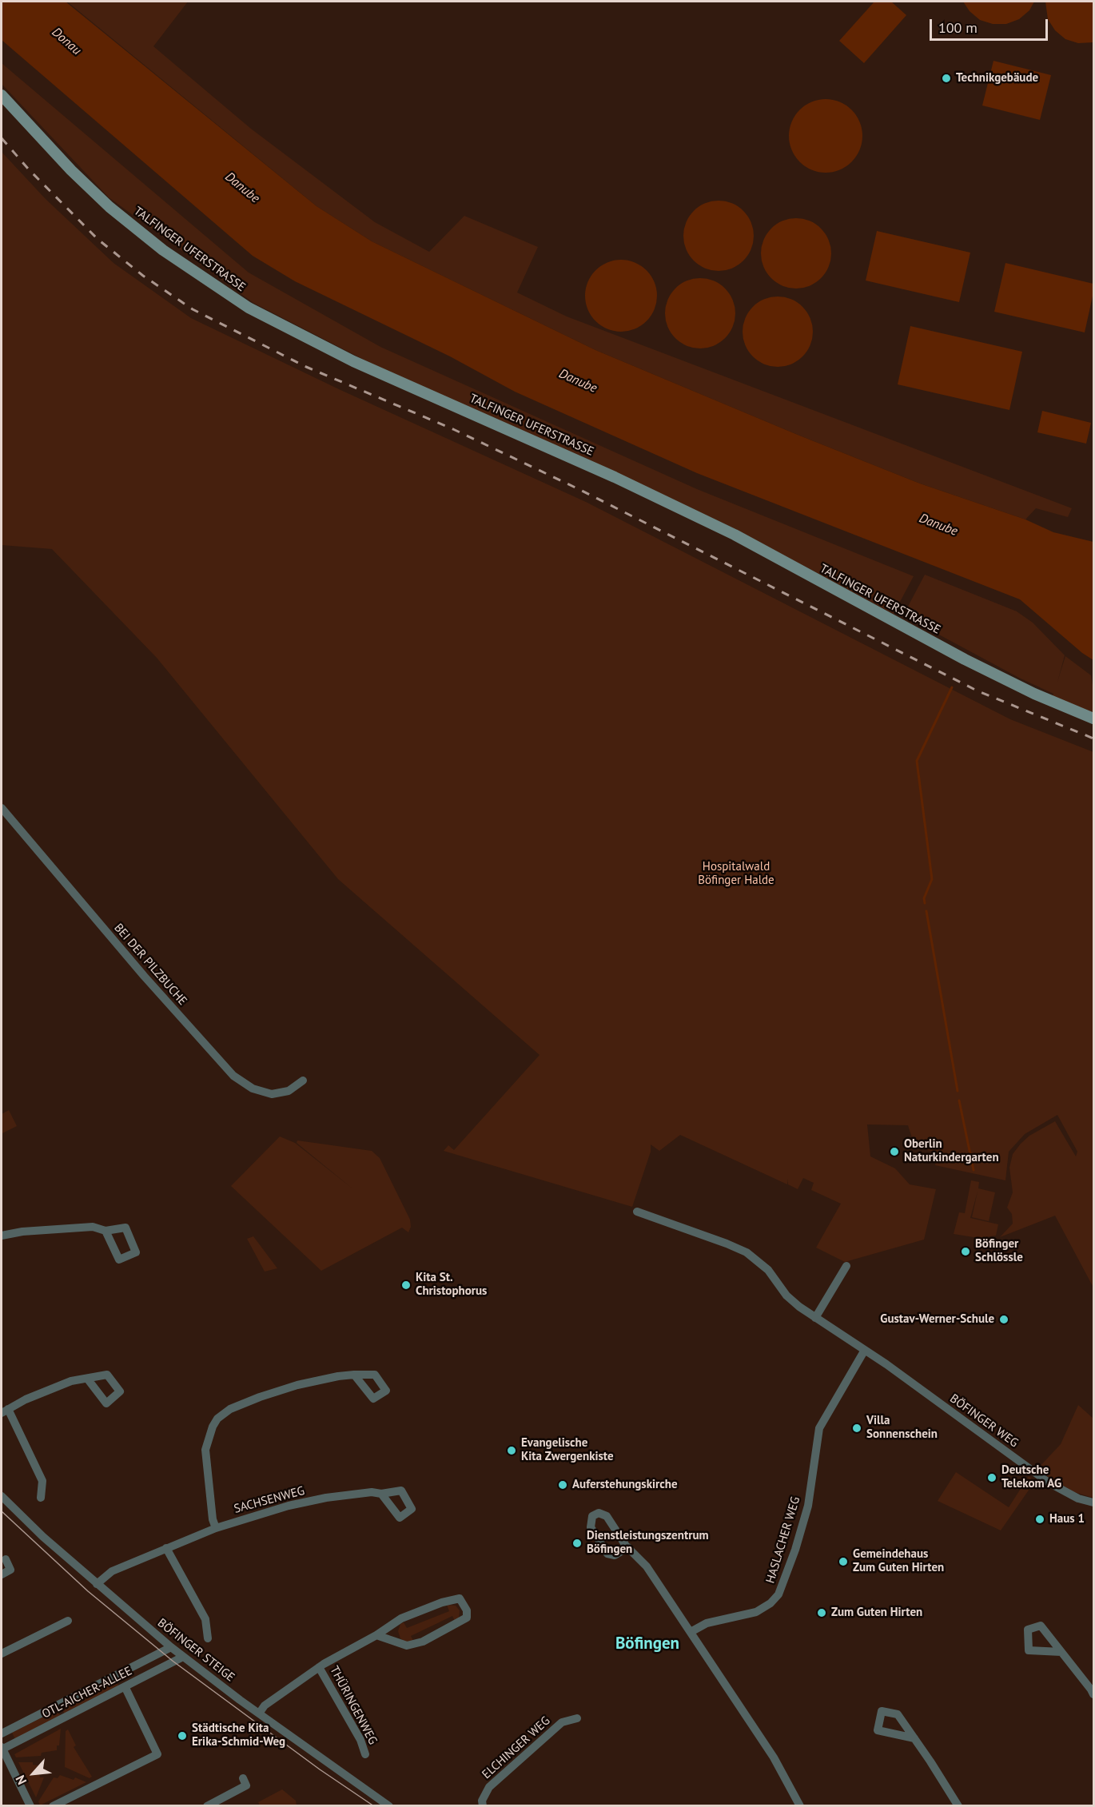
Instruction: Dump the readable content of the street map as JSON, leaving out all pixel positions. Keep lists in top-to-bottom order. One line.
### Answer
{"streets":{"street":["TALFINGER UFERSTRASSE","BEI DER PILZBUCHE","BÖFINGER WEG","SACHSENWEG","HASLACHER WEG","BÖFINGER STEIGE","OTL-AICHER-ALLEE","THÜRINGENWEG","ELCHINGER WEG"]},"crossings":[["BÖFINGER WEG","HASLACHER WEG"],["SACHSENWEG","BÖFINGER STEIGE"],["BÖFINGER STEIGE","OTL-AICHER-ALLEE"],["BÖFINGER STEIGE","THÜRINGENWEG"]],"districts":["Böfingen"],"water":["Donau","Danube"],"parks":["Hospitalwald Böfinger Halde"],"places":["Technikgebäude","Oberlin Naturkindergarten","Böfinger Schlössle","Kita St. Christophorus","Gustav-Werner-Schule","Villa Sonnenschein","Evangelische Kita Zwergenkiste","Deutsche Telekom AG","Auferstehungskirche","Haus 1","Dienstleistungszentrum Böfingen","Gemeindehaus Zum Guten Hirten","Zum Guten Hirten","Städtische Kita Erika-Schmid-Weg"],"scale_bar":"100 m","north":"bottom left"}
